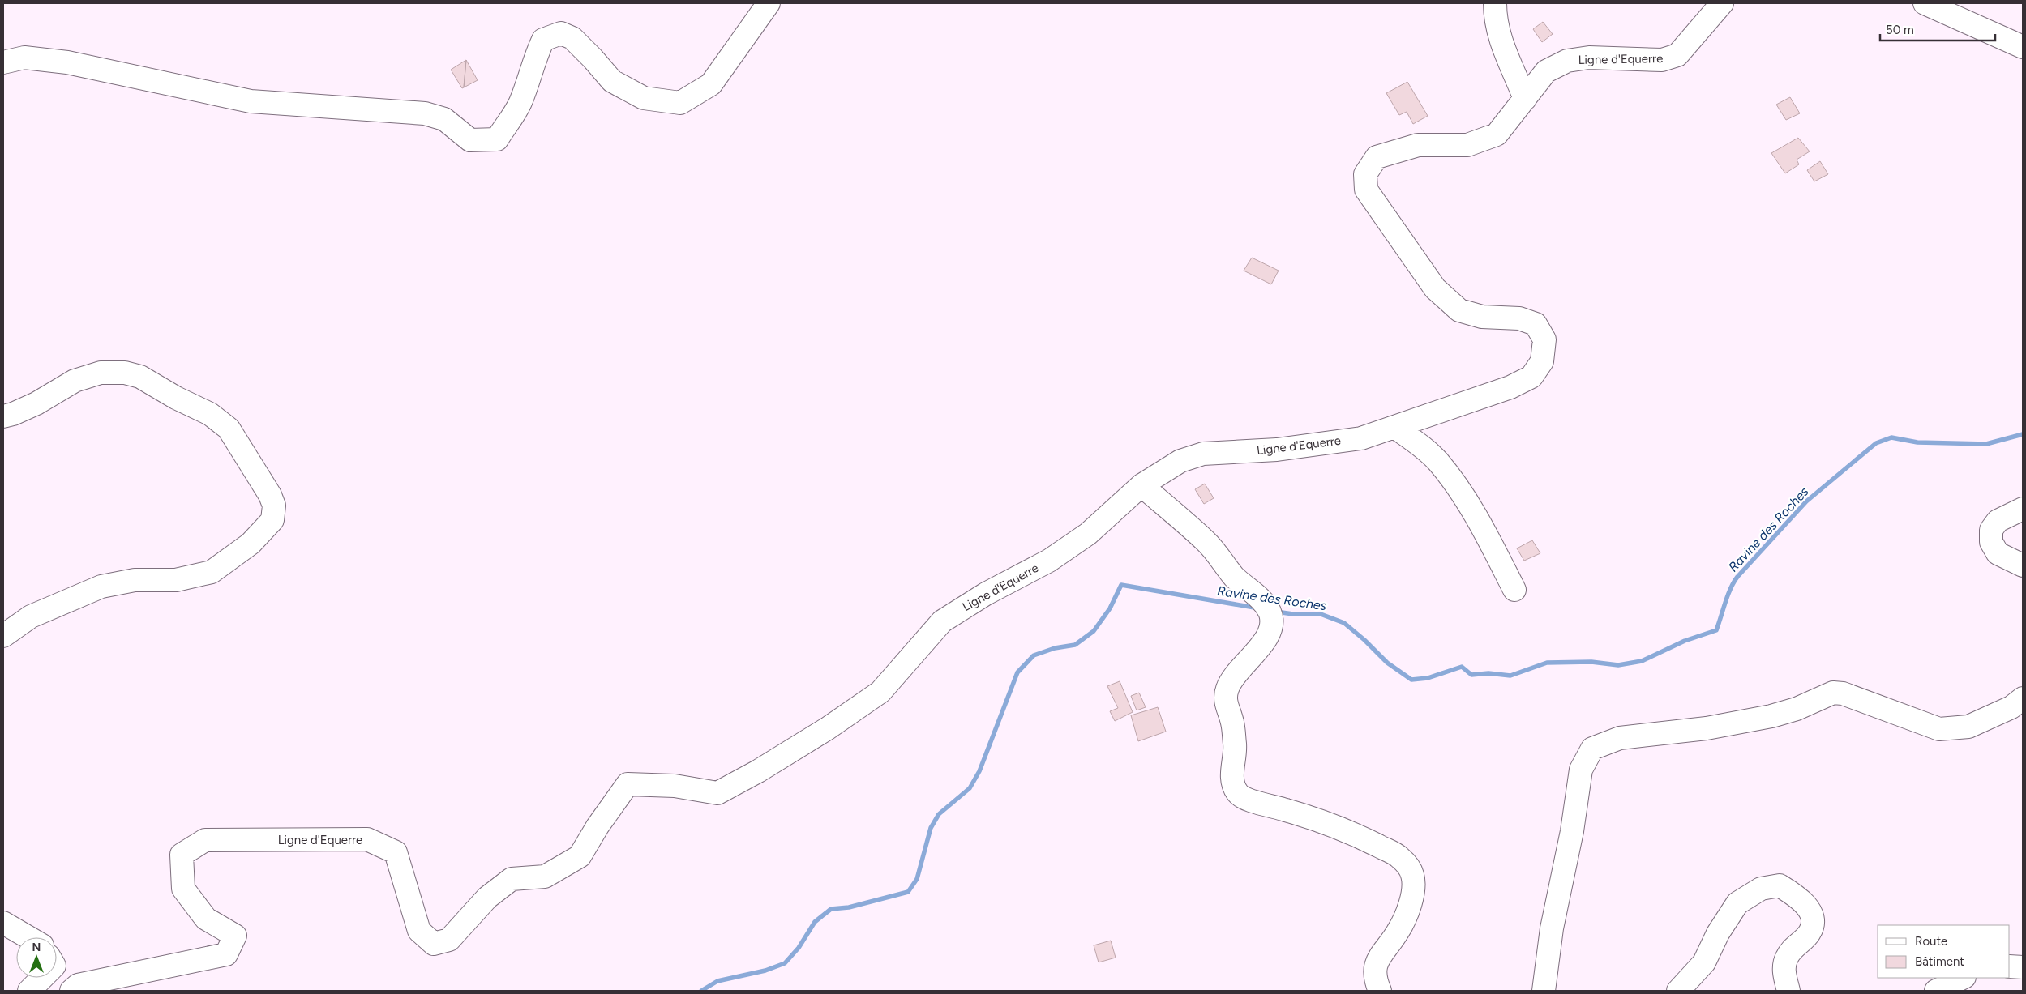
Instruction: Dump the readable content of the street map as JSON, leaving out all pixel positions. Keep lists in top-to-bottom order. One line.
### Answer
{"streets":{"street":["Ligne d'Equerre"]},"water":["Ravine des Roches"],"legend":["Route","Bâtiment"],"scale_bar":"50 m","north":"top"}
